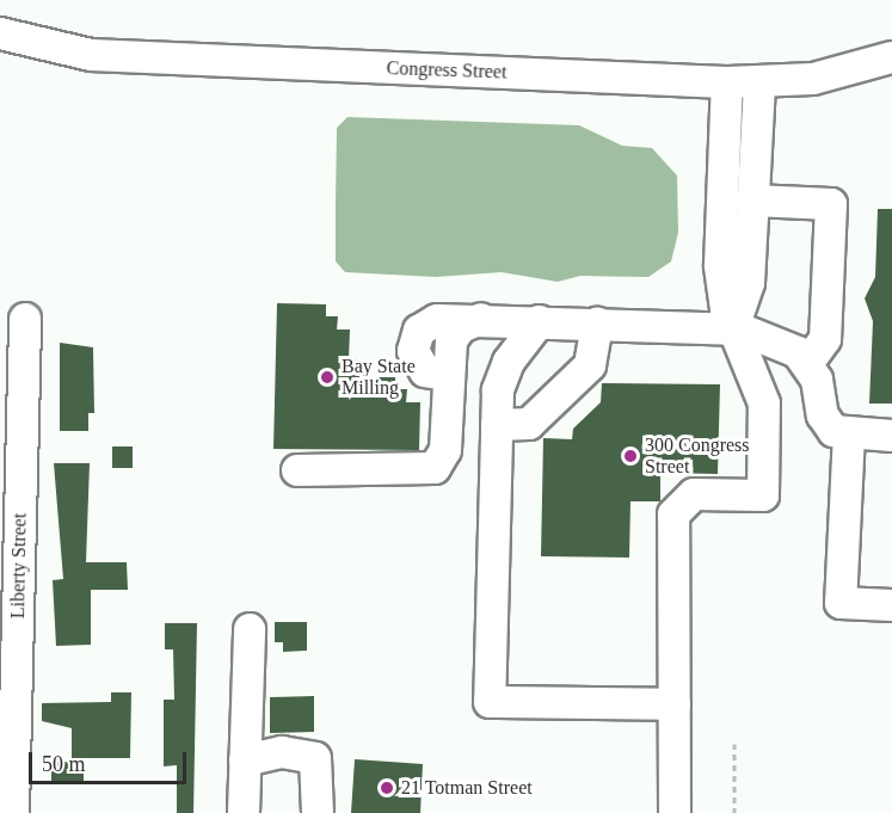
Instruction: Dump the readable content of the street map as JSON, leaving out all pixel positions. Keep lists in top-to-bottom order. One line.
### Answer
{"streets":{"street":["Congress Street","Liberty Street"]},"places":["Bay State Milling","300 Congress Street","21 Totman Street"],"scale_bar":"50 m"}
